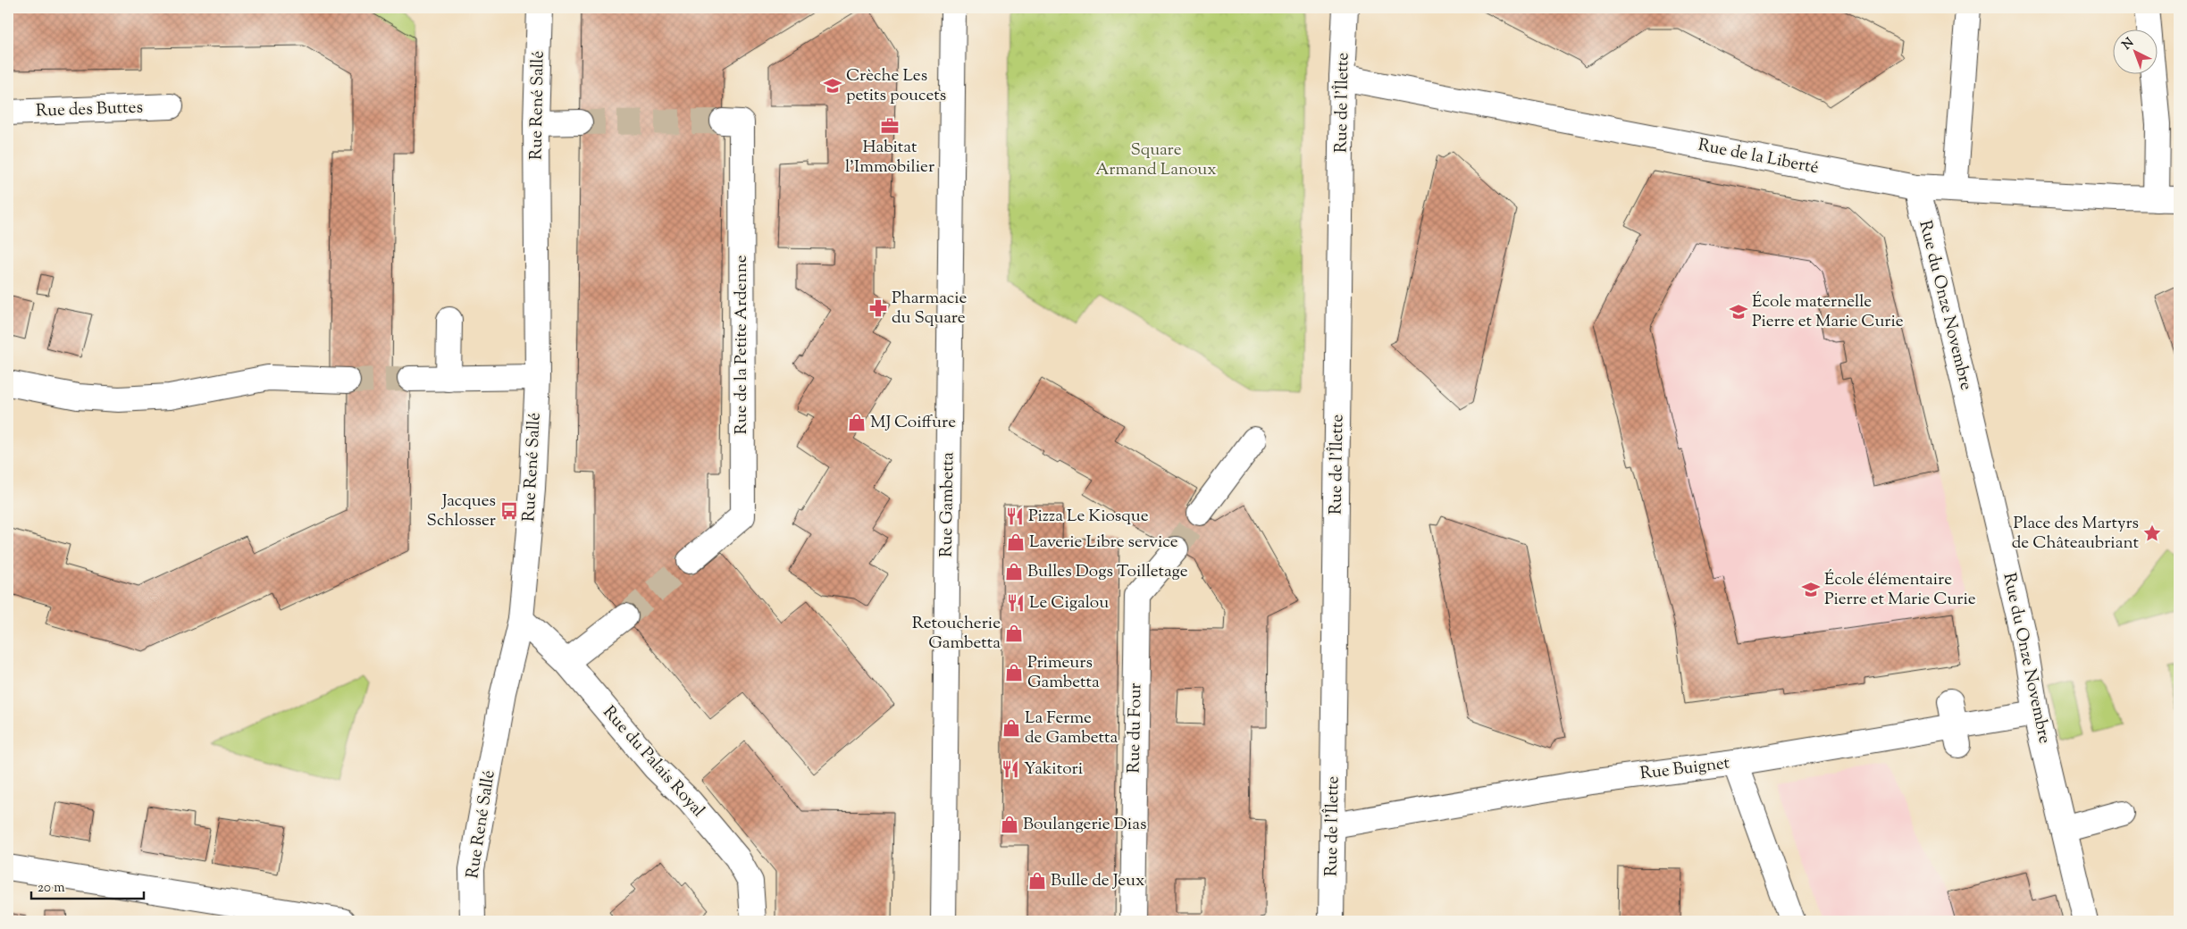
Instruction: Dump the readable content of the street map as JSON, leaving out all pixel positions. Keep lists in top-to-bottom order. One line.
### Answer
{"streets":{"street":["Rue de l'Îlette","Rue René Sallé","Rue des Buttes","Rue de la Liberté","Rue du Onze Novembre","Rue de la Petite Ardenne","Rue Gambetta","Rue du Four","Rue du Palais Royal","Rue Buignet"]},"crossings":[["Rue de l'Îlette","Rue de la Liberté"],["Rue de l'Îlette","Rue Buignet"],["Rue René Sallé","Rue du Palais Royal"],["Rue de la Liberté","Rue du Onze Novembre"],["Rue du Onze Novembre","Rue Buignet"]],"parks":["Square Armand Lanoux"],"places":{"school or university":["Crèche Les petits poucets","École maternelle Pierre et Marie Curie","École élémentaire Pierre et Marie Curie"],"office":["Habitat l'Immobilier"],"pharmacy":["Pharmacie du Square"],"shop":["MJ Coiffure","Laverie Libre service","Bulles Dogs Toilletage","Retoucherie Gambetta","Primeurs Gambetta","La Ferme de Gambetta","Boulangerie Dias","Bulle de Jeux"],"bus stop":["Jacques Schlosser"],"restaurant":["Pizza Le Kiosque","Le Cigalou","Yakitori"],"place":["Place des Martyrs de Châteaubriant"]},"scale_bar":"20 m","north":"top left"}
